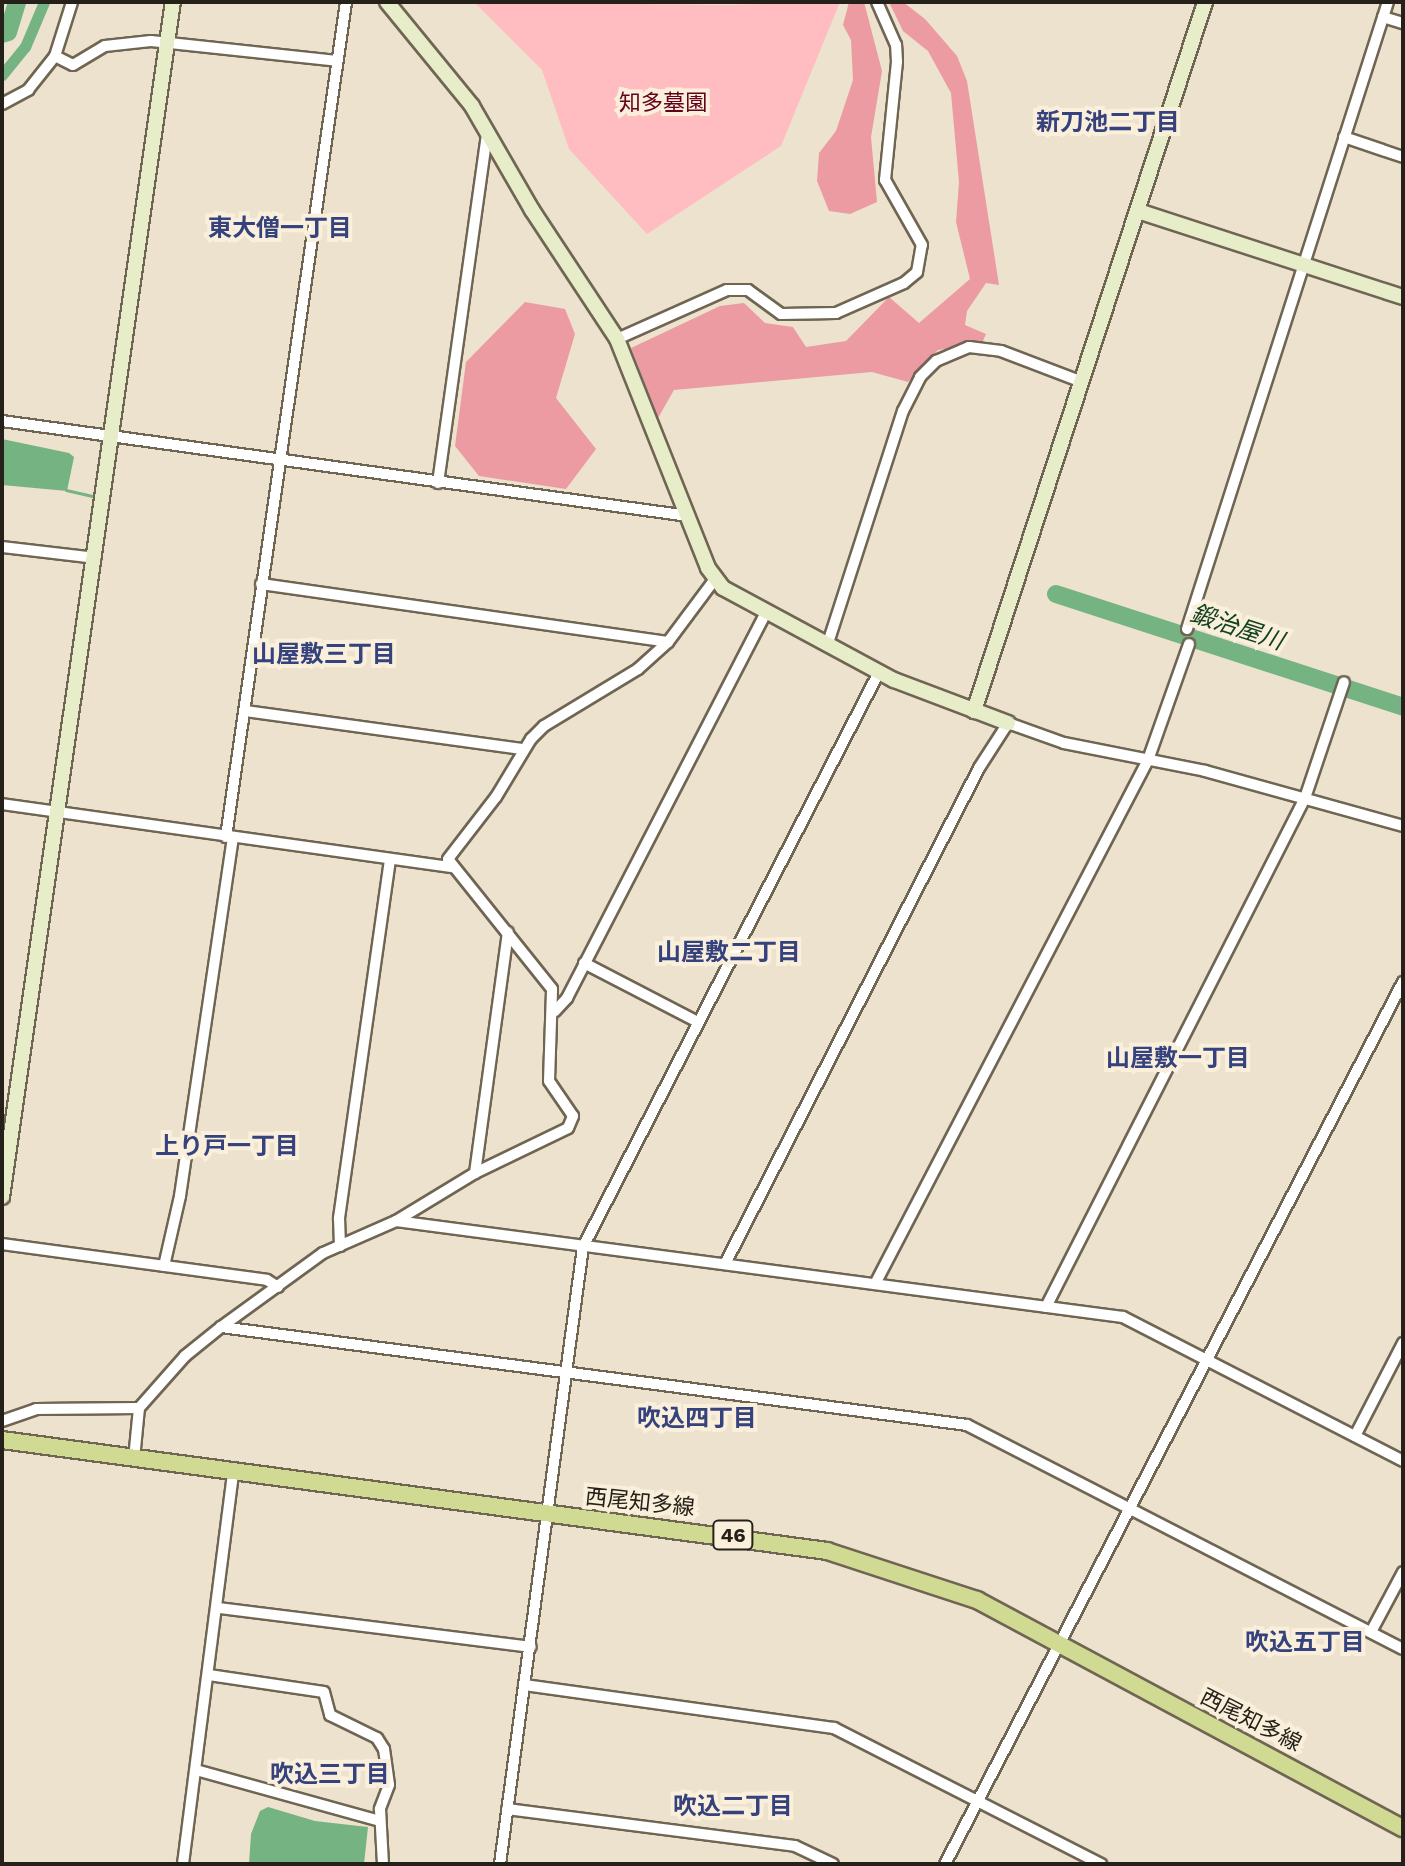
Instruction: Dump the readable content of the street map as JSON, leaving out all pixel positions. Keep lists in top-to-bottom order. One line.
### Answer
{"streets":{"main road":["西尾知多線","46"]},"districts":["新刀池二丁目","東大僧一丁目","山屋敷三丁目","山屋敷二丁目","山屋敷一丁目","上り戸一丁目","吹込四丁目","吹込五丁目","吹込三丁目","吹込二丁目"],"water":["鍛治屋川"],"parks":["知多墓園"]}
